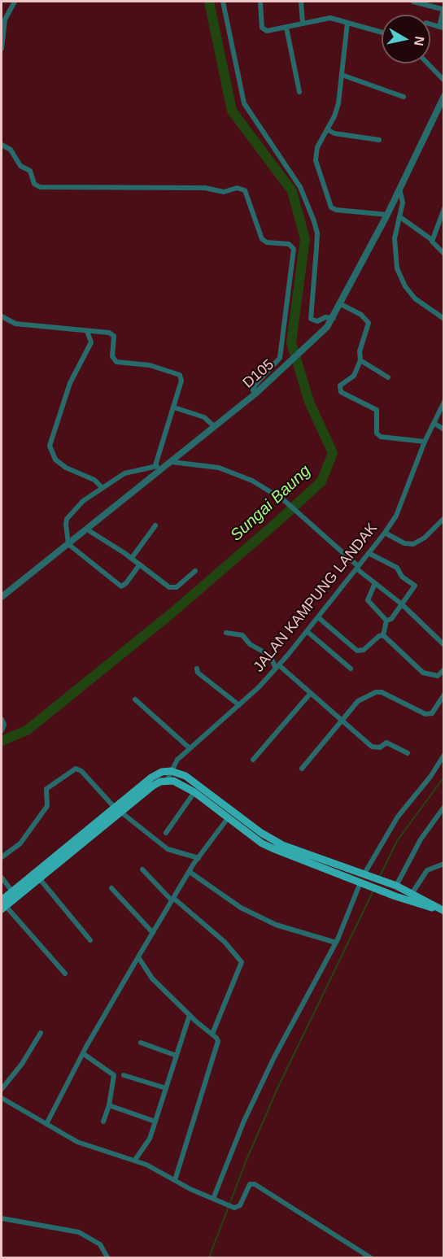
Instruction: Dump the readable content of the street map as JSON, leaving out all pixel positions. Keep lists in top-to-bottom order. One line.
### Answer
{"streets":{"street":["D105","JALAN KAMPUNG LANDAK"]},"water":["Sungai Baung"],"north":"right"}
